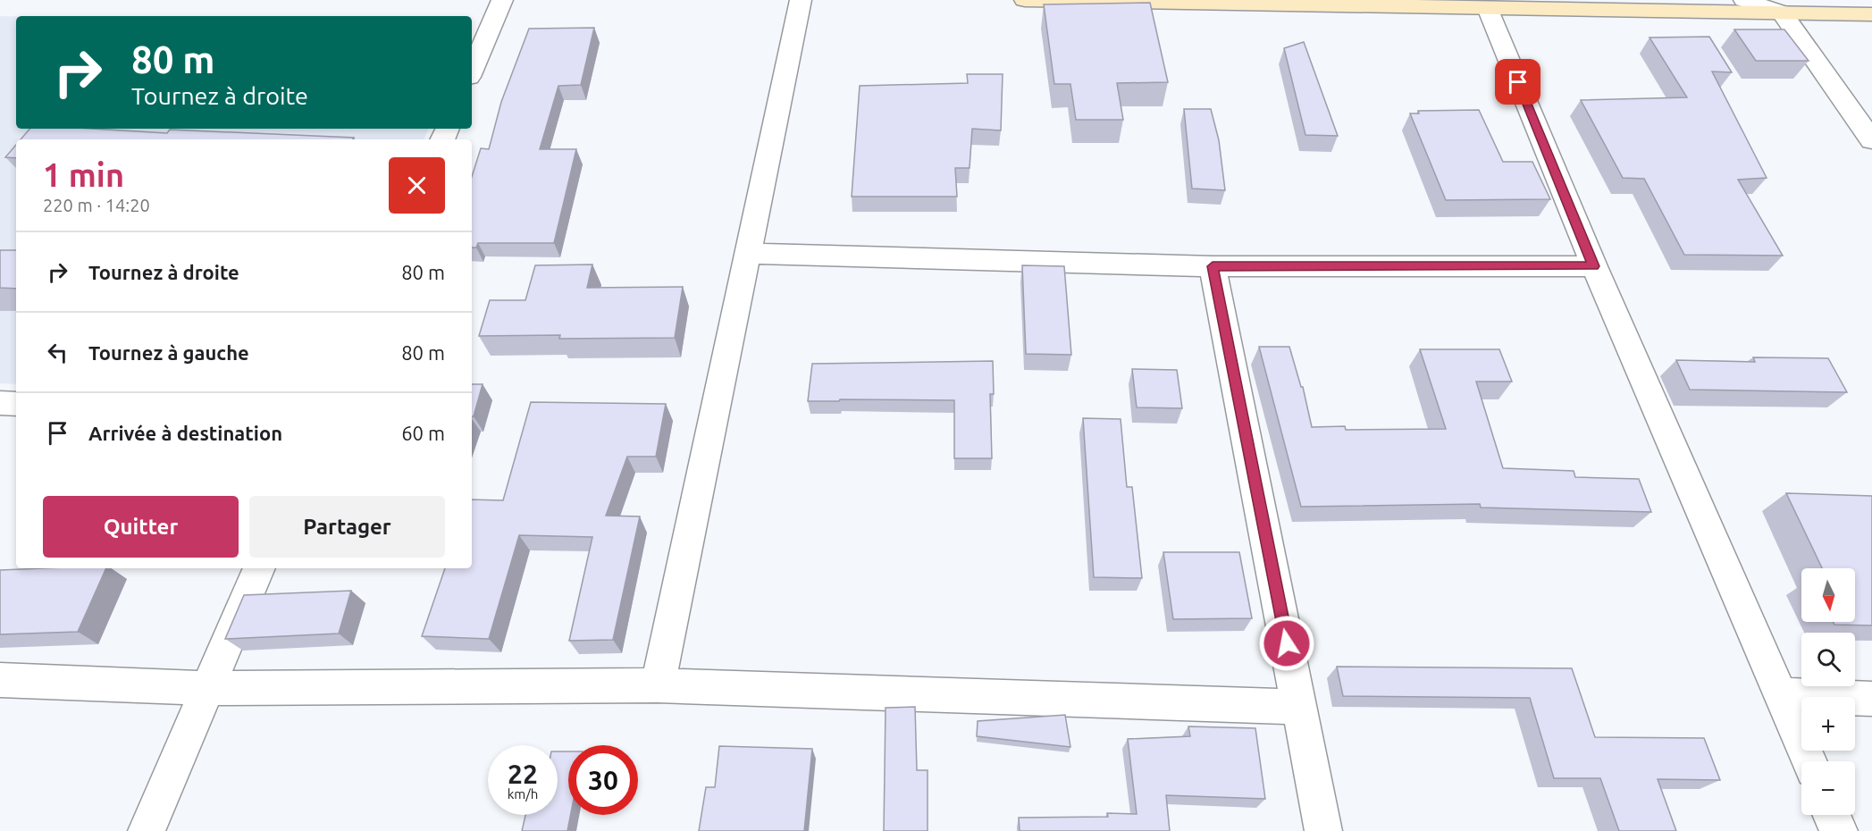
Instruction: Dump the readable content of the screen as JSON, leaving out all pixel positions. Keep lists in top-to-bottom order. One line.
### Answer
{"north":"bottom","page":{"turn":["80 m","Tournez à droite"],"heading":["1 min","220 m · 14:20"],"list":[{"name":"Tournez à droite","value":"80 m"},{"name":"Tournez à gauche","value":"80 m"},{"name":"Arrivée à destination","value":"60 m"}],"buttons":["Quitter","Partager"],"map_buttons":["+","−"],"speed":"22 km/h","limit":"30"}}
